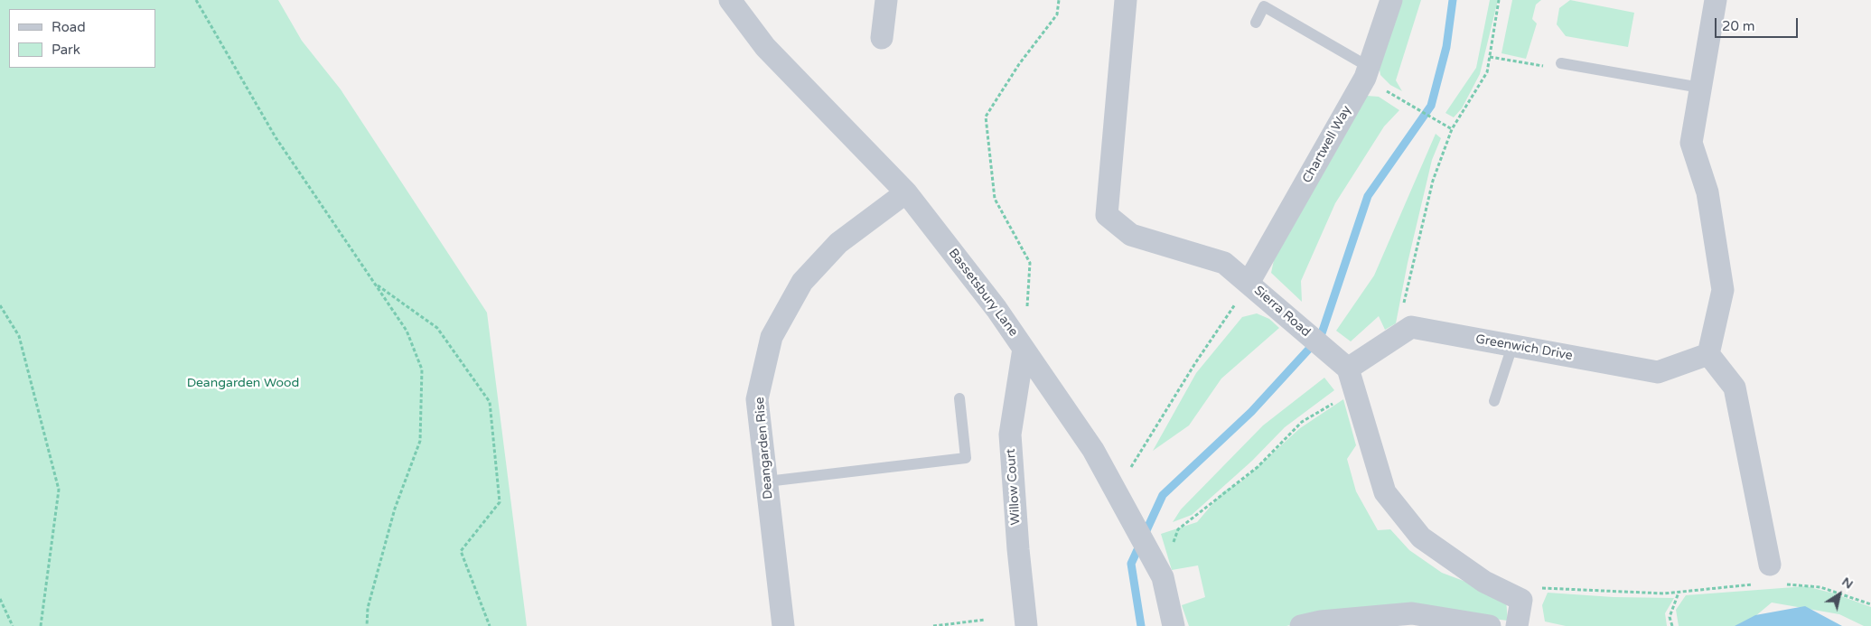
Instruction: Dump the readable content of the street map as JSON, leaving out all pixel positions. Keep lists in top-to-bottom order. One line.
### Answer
{"streets":{"street":["Chartwell Way","Bassetsbury Lane","Sierra Road","Greenwich Drive","Deangarden Rise","Willow Court"]},"crossings":[["Chartwell Way","Sierra Road"],["Bassetsbury Lane","Deangarden Rise"],["Bassetsbury Lane","Willow Court"],["Sierra Road","Greenwich Drive"]],"parks":["Deangarden Wood"],"legend":["Road","Park"],"scale_bar":"20 m","north":"top right"}
